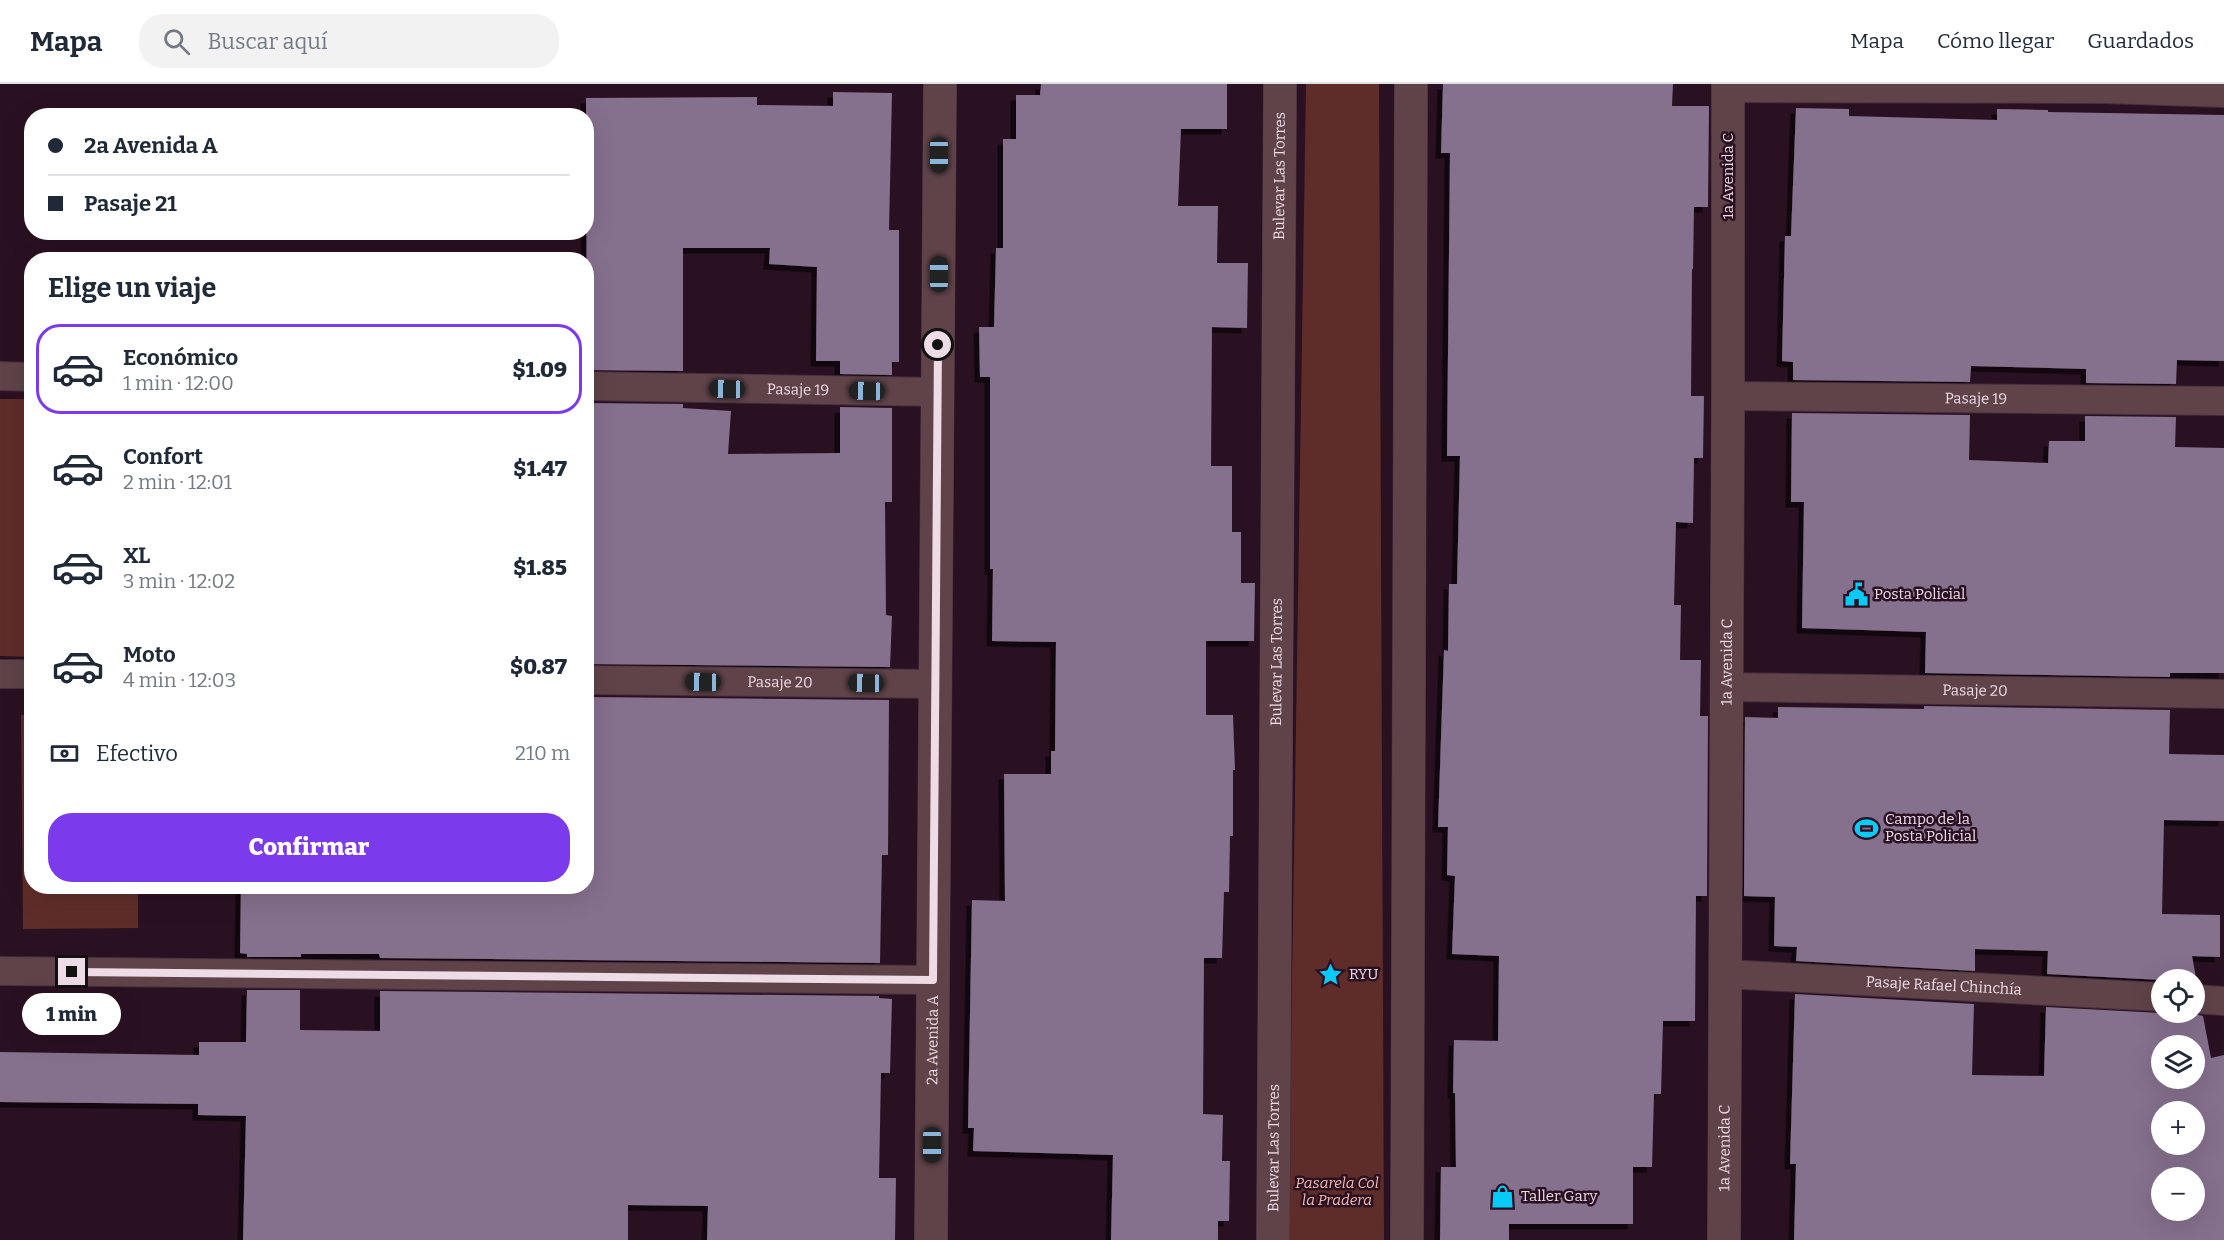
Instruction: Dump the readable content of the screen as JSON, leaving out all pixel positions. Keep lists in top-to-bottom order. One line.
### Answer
{"streets":{"street":["Bulevar Las Torres","1a Avenida C","2a Avenida A"],"lane":["Pasaje 19","Pasaje 20","Pasaje Rafael Chinchía"]},"crossings":[["1a Avenida C","Pasaje 19"],["1a Avenida C","Pasaje 20"],["1a Avenida C","Pasaje Rafael Chinchía"],["Pasaje 19","2a Avenida A"],["Pasaje 20","2a Avenida A"]],"parks":["Pasarela Col la Pradera"],"places":{"public building":["Posta Policial"],"sports":["Campo de la Posta Policial"],"place":["RYU"],"shop":["Taller Gary"]},"page":{"header":"Mapa","search":"Buscar aquí","nav":["Mapa","Cómo llegar","Guardados"],"banner":["2a Avenida A","Pasaje 21"],"heading":"Elige un viaje","list":[{"name":"Económico","note":"1 min · 12:00","value":"$1.09"},{"name":"Confort","note":"2 min · 12:01","value":"$1.47"},{"name":"XL","note":"3 min · 12:02","value":"$1.85"},{"name":"Moto","note":"4 min · 12:03","value":"$0.87"}],"pay":["Efectivo","210 m"],"buttons":"Confirmar","map_buttons":["+","−"],"bubble":"1 min"}}
